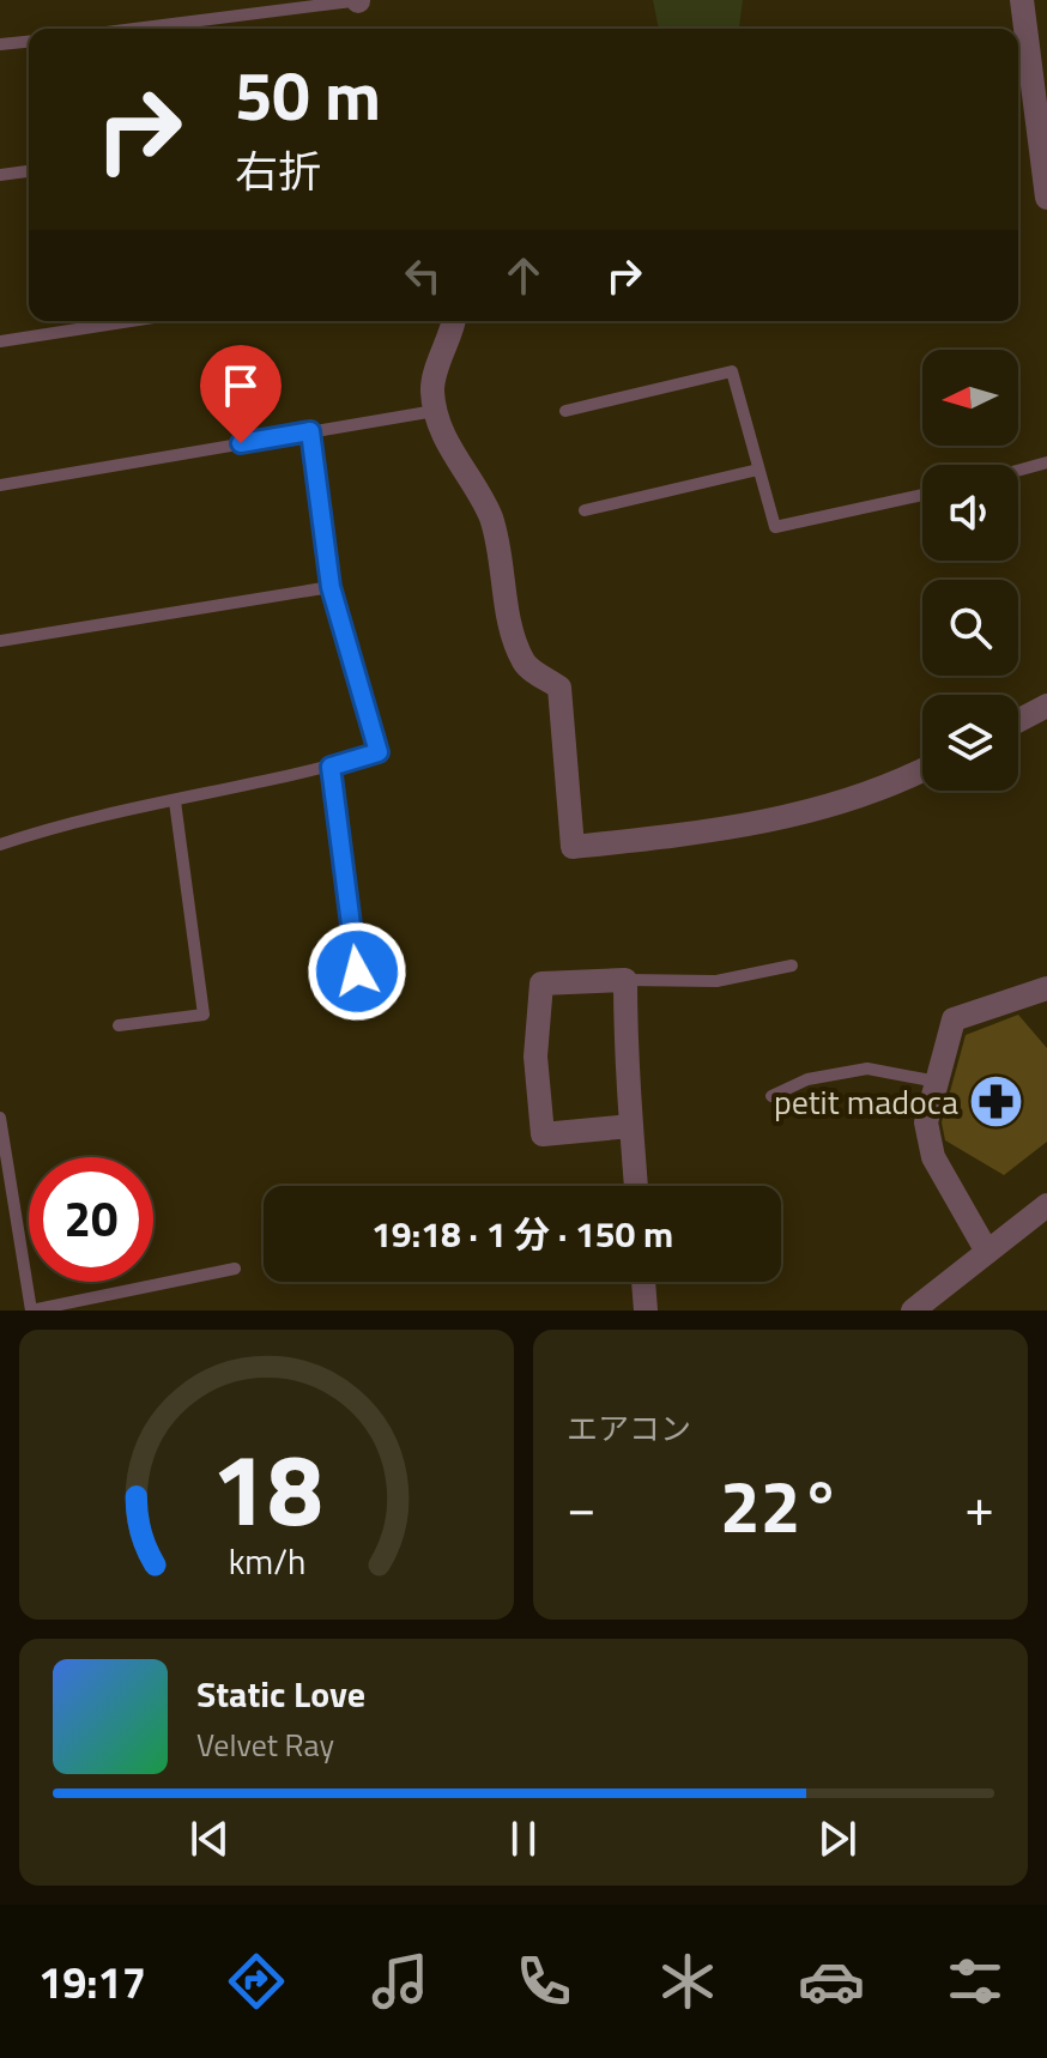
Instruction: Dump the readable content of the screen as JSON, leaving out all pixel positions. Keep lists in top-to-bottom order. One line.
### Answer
{"places":{"pharmacy":["petit madoca"]},"north":"left","page":{"turn":["50 m","右折"],"limit":"20","trip":"19:18 · 1 分 · 150 m","tile":"エアコン","heat":["−","22°","+"],"song":["Static Love","Velvet Ray"],"tabs":"19:17","gauge":["18","km/h"]}}
